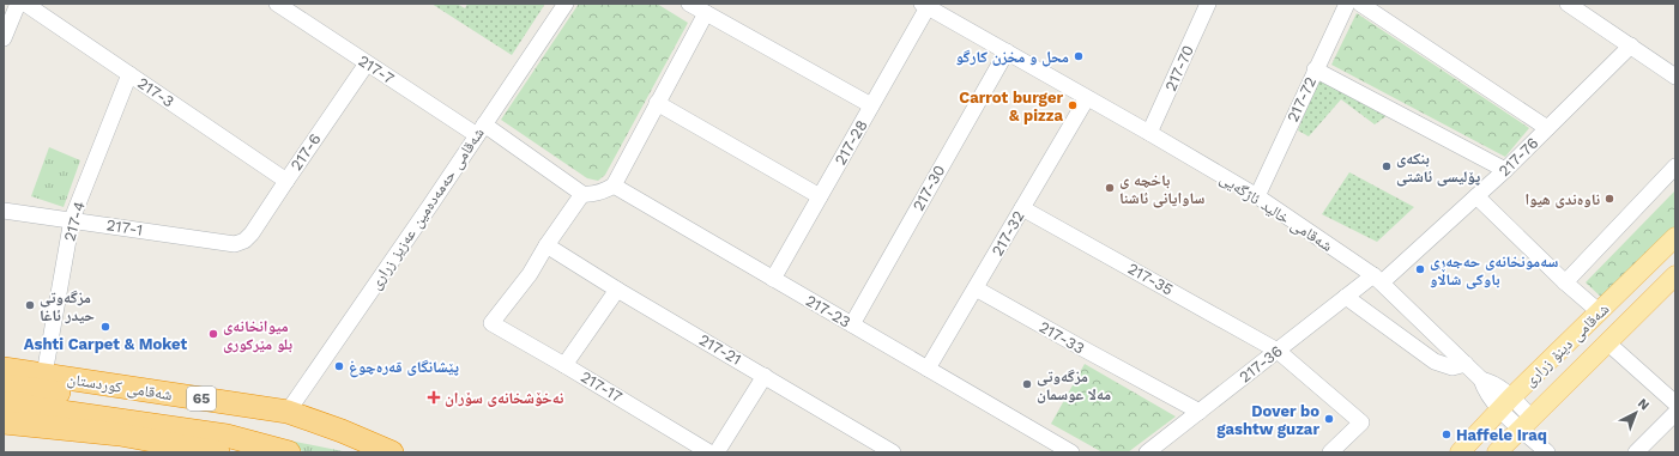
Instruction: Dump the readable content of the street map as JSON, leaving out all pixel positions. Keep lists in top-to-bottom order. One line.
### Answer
{"streets":{"highway":["شەقامی کوردستان","65"],"main road":["شەقامی دینۆ زراری"],"street":["217-70","217-7","217-3","217-72","217-28","217-6","217-76","217-30","شەقامی حەمەدەمین عەزیز زراری","شەقامی خالید ئاژگەیی","217-4","217-1","217-32","217-35","217-23","217-33","217-21","217-36","217-17"]},"crossings":[["217-70","شەقامی خالید ئاژگەیی"],["217-7","217-6"],["217-7","شەقامی حەمەدەمین عەزیز زراری"],["217-3","217-6"],["217-3","217-4"],["217-72","شەقامی خالید ئاژگەیی"],["217-28","شەقامی خالید ئاژگەیی"],["217-28","217-23"],["217-6","217-1"],["217-76","شەقامی خالید ئاژگەیی"],["217-76","217-36"],["217-30","شەقامی خالید ئاژگەیی"],["217-30","217-23"],["شەقامی حەمەدەمین عەزیز زراری","شەقامی کوردستان"],["شەقامی خالید ئاژگەیی","217-32"],["شەقامی خالید ئاژگەیی","شەقامی دینۆ زراری"],["شەقامی خالید ئاژگەیی","217-36"],["217-4","217-1"],["217-4","شەقامی کوردستان"],["217-32","217-35"],["217-32","217-23"],["217-32","217-33"],["217-35","217-36"],["217-33","217-36"],["217-21","217-17"]],"places":{"other":["محل و مخزن كارگو","Carrot burger & pizza","بنکەی پۆلیسی ئاشتی","باخچه ى ساوايانى ئاشنا","ناوەندی هیوا","سەمونخانەی حەجەری باوکی شاڵاو","مزگەوتی حیدر ئاغا","Ashti Carpet & Moket","میوانخانەی بلو مێرکوری","پێشانگای قەرەچوغ","مزگەوتی مەلا عوسمان","Dover bo gashtw guzar","Haffele Iraq"],"health":["نەخۆشخانەی سۆران"]},"north":"top right"}
